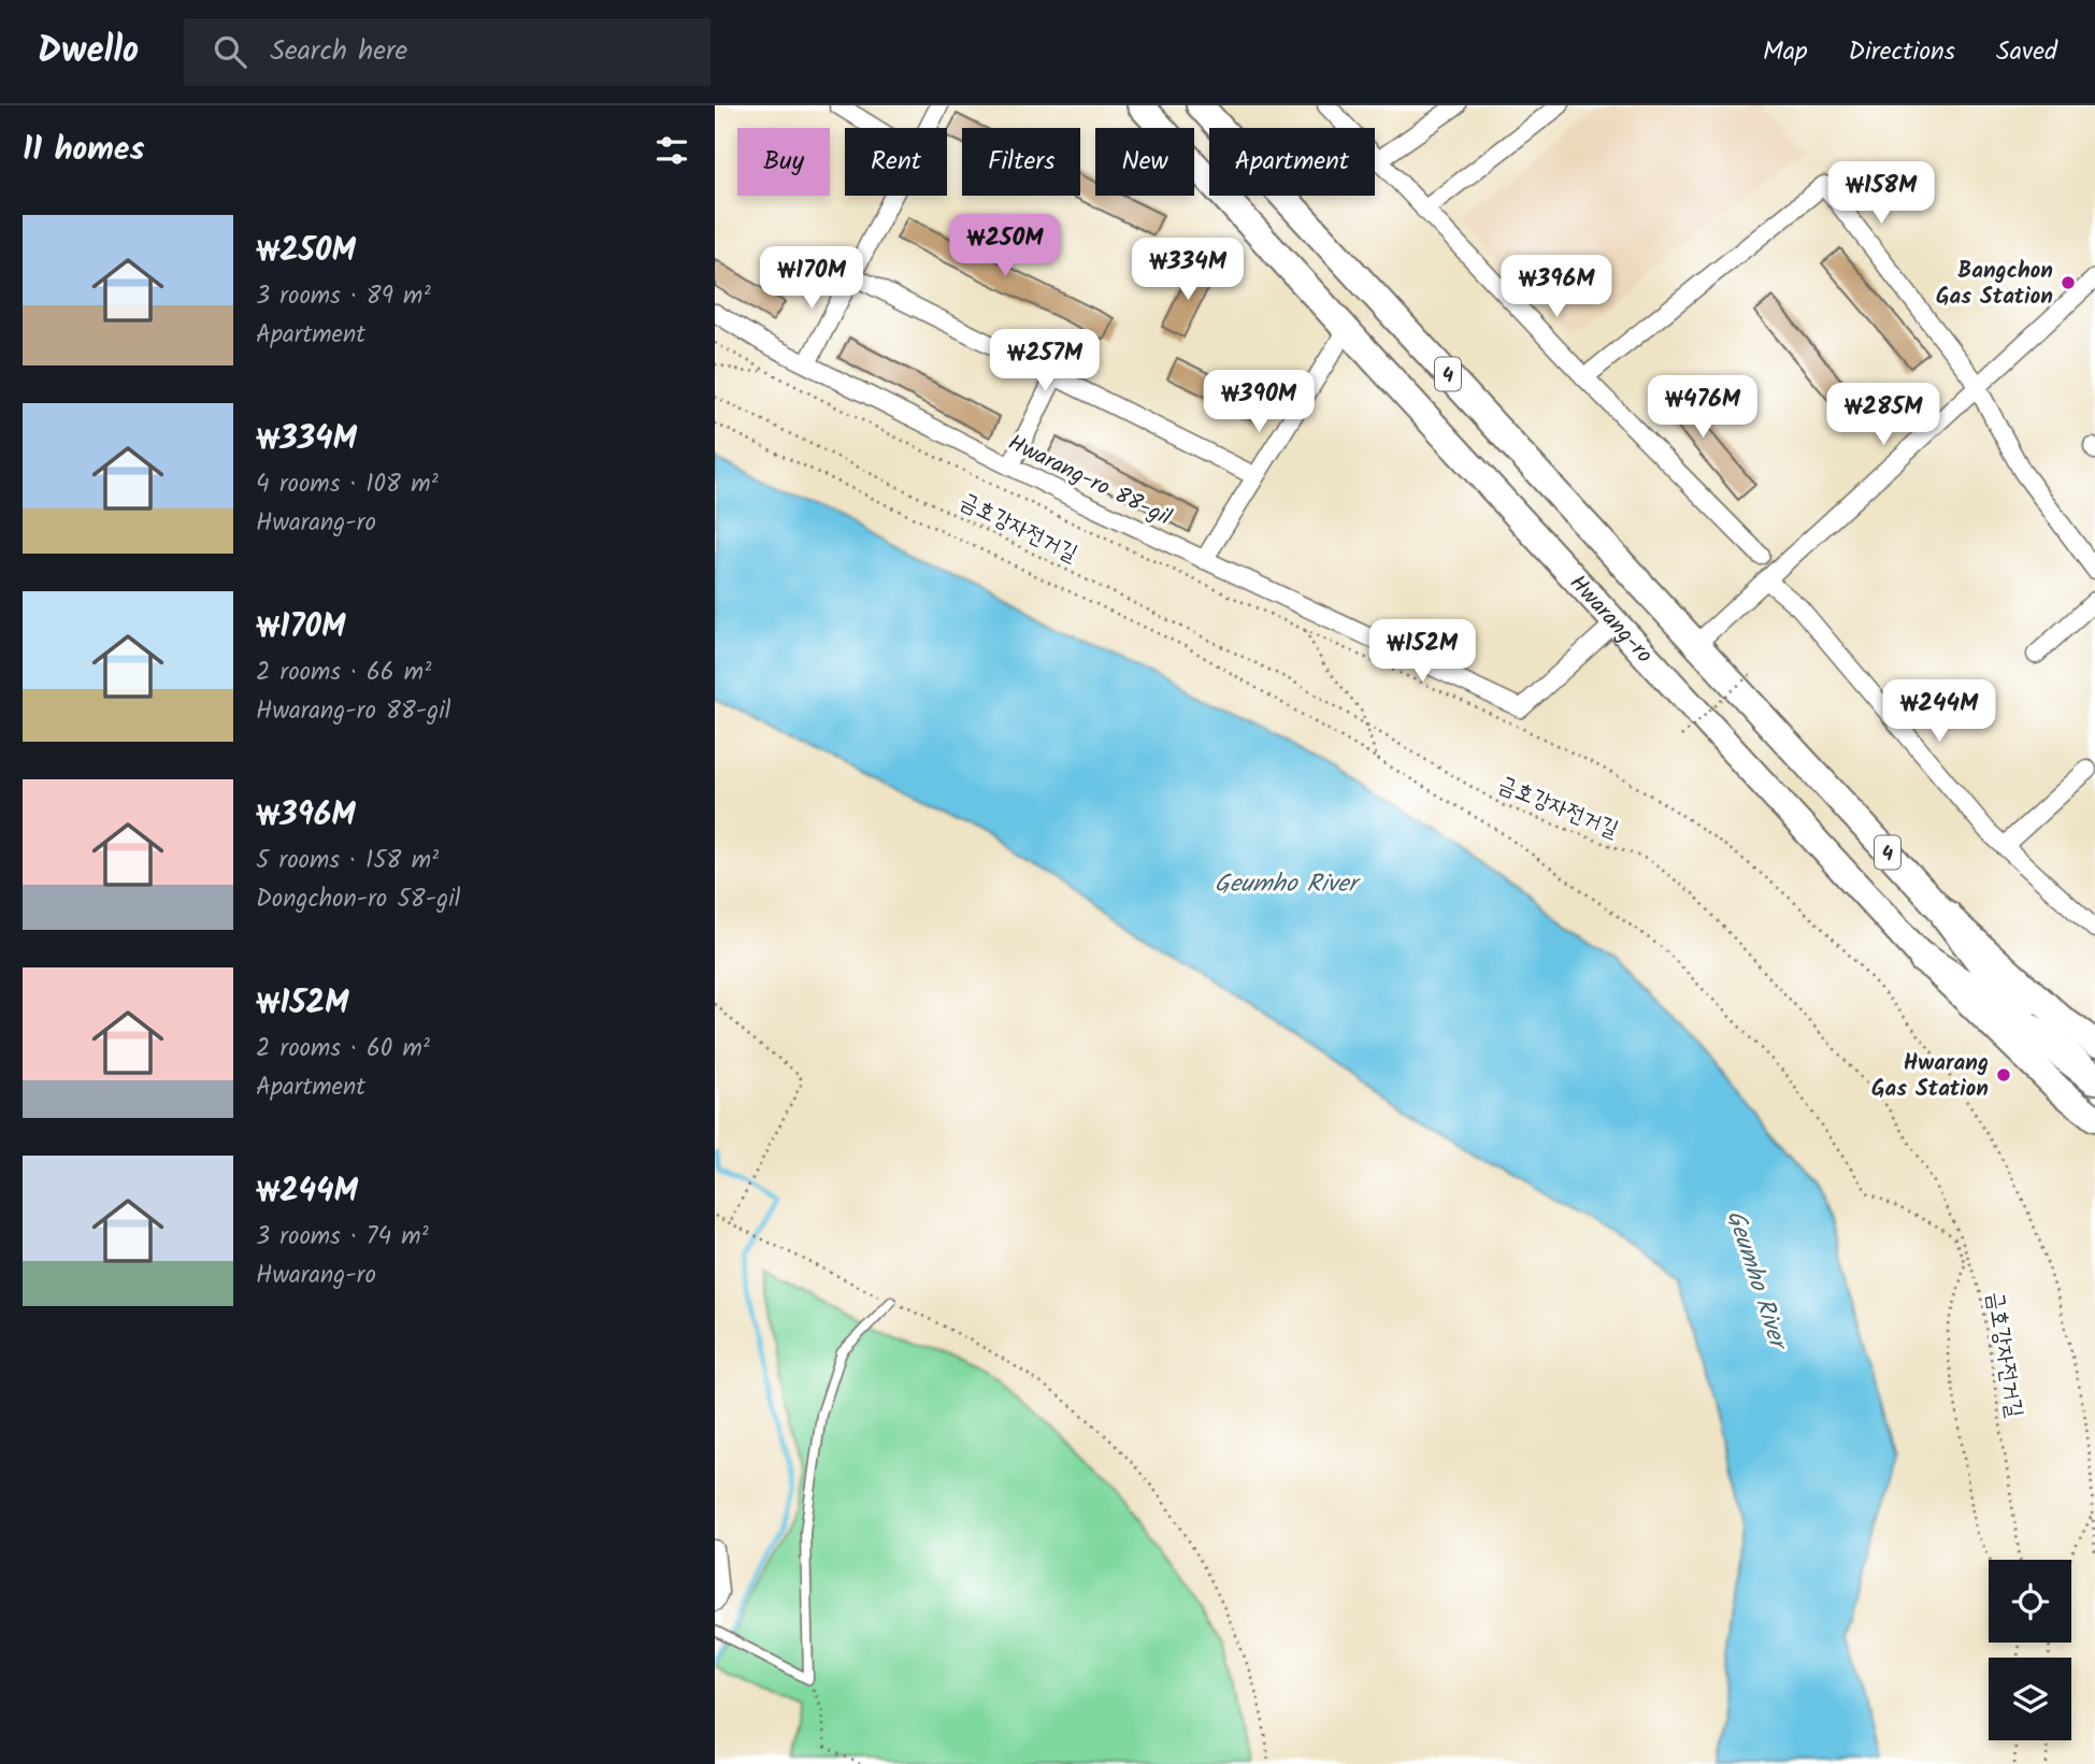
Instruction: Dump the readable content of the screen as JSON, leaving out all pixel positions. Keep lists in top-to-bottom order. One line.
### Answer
{"streets":{"main road":["4","Hwarang-ro"],"street":["Hwarang-ro 88-gil"],"path":["금호강자전거길"]},"crossings":[["Hwarang-ro 88-gil","Hwarang-ro"]],"water":["Geumho River"],"places":["Bangchon Gas Station","Hwarang Gas Station"],"page":{"header":"Dwello","search":"Search here","nav":["Map","Directions","Saved"],"heading":"11 homes","chip":["Buy","Rent","Filters","New","Apartment"],"price":["₩158M","₩250M","₩334M","₩170M","₩396M","₩257M","₩390M","₩476M","₩285M","₩152M","₩244M"],"list":[{"name":"₩250M","note":"3 rooms · 89 m² · Apartment"},{"name":"₩334M","note":"4 rooms · 108 m² · Hwarang-ro"},{"name":"₩170M","note":"2 rooms · 66 m² · Hwarang-ro 88-gil"},{"name":"₩396M","note":"5 rooms · 158 m² · Dongchon-ro 58-gil"},{"name":"₩152M","note":"2 rooms · 60 m² · Apartment"},{"name":"₩244M","note":"3 rooms · 74 m² · Hwarang-ro"}]}}
